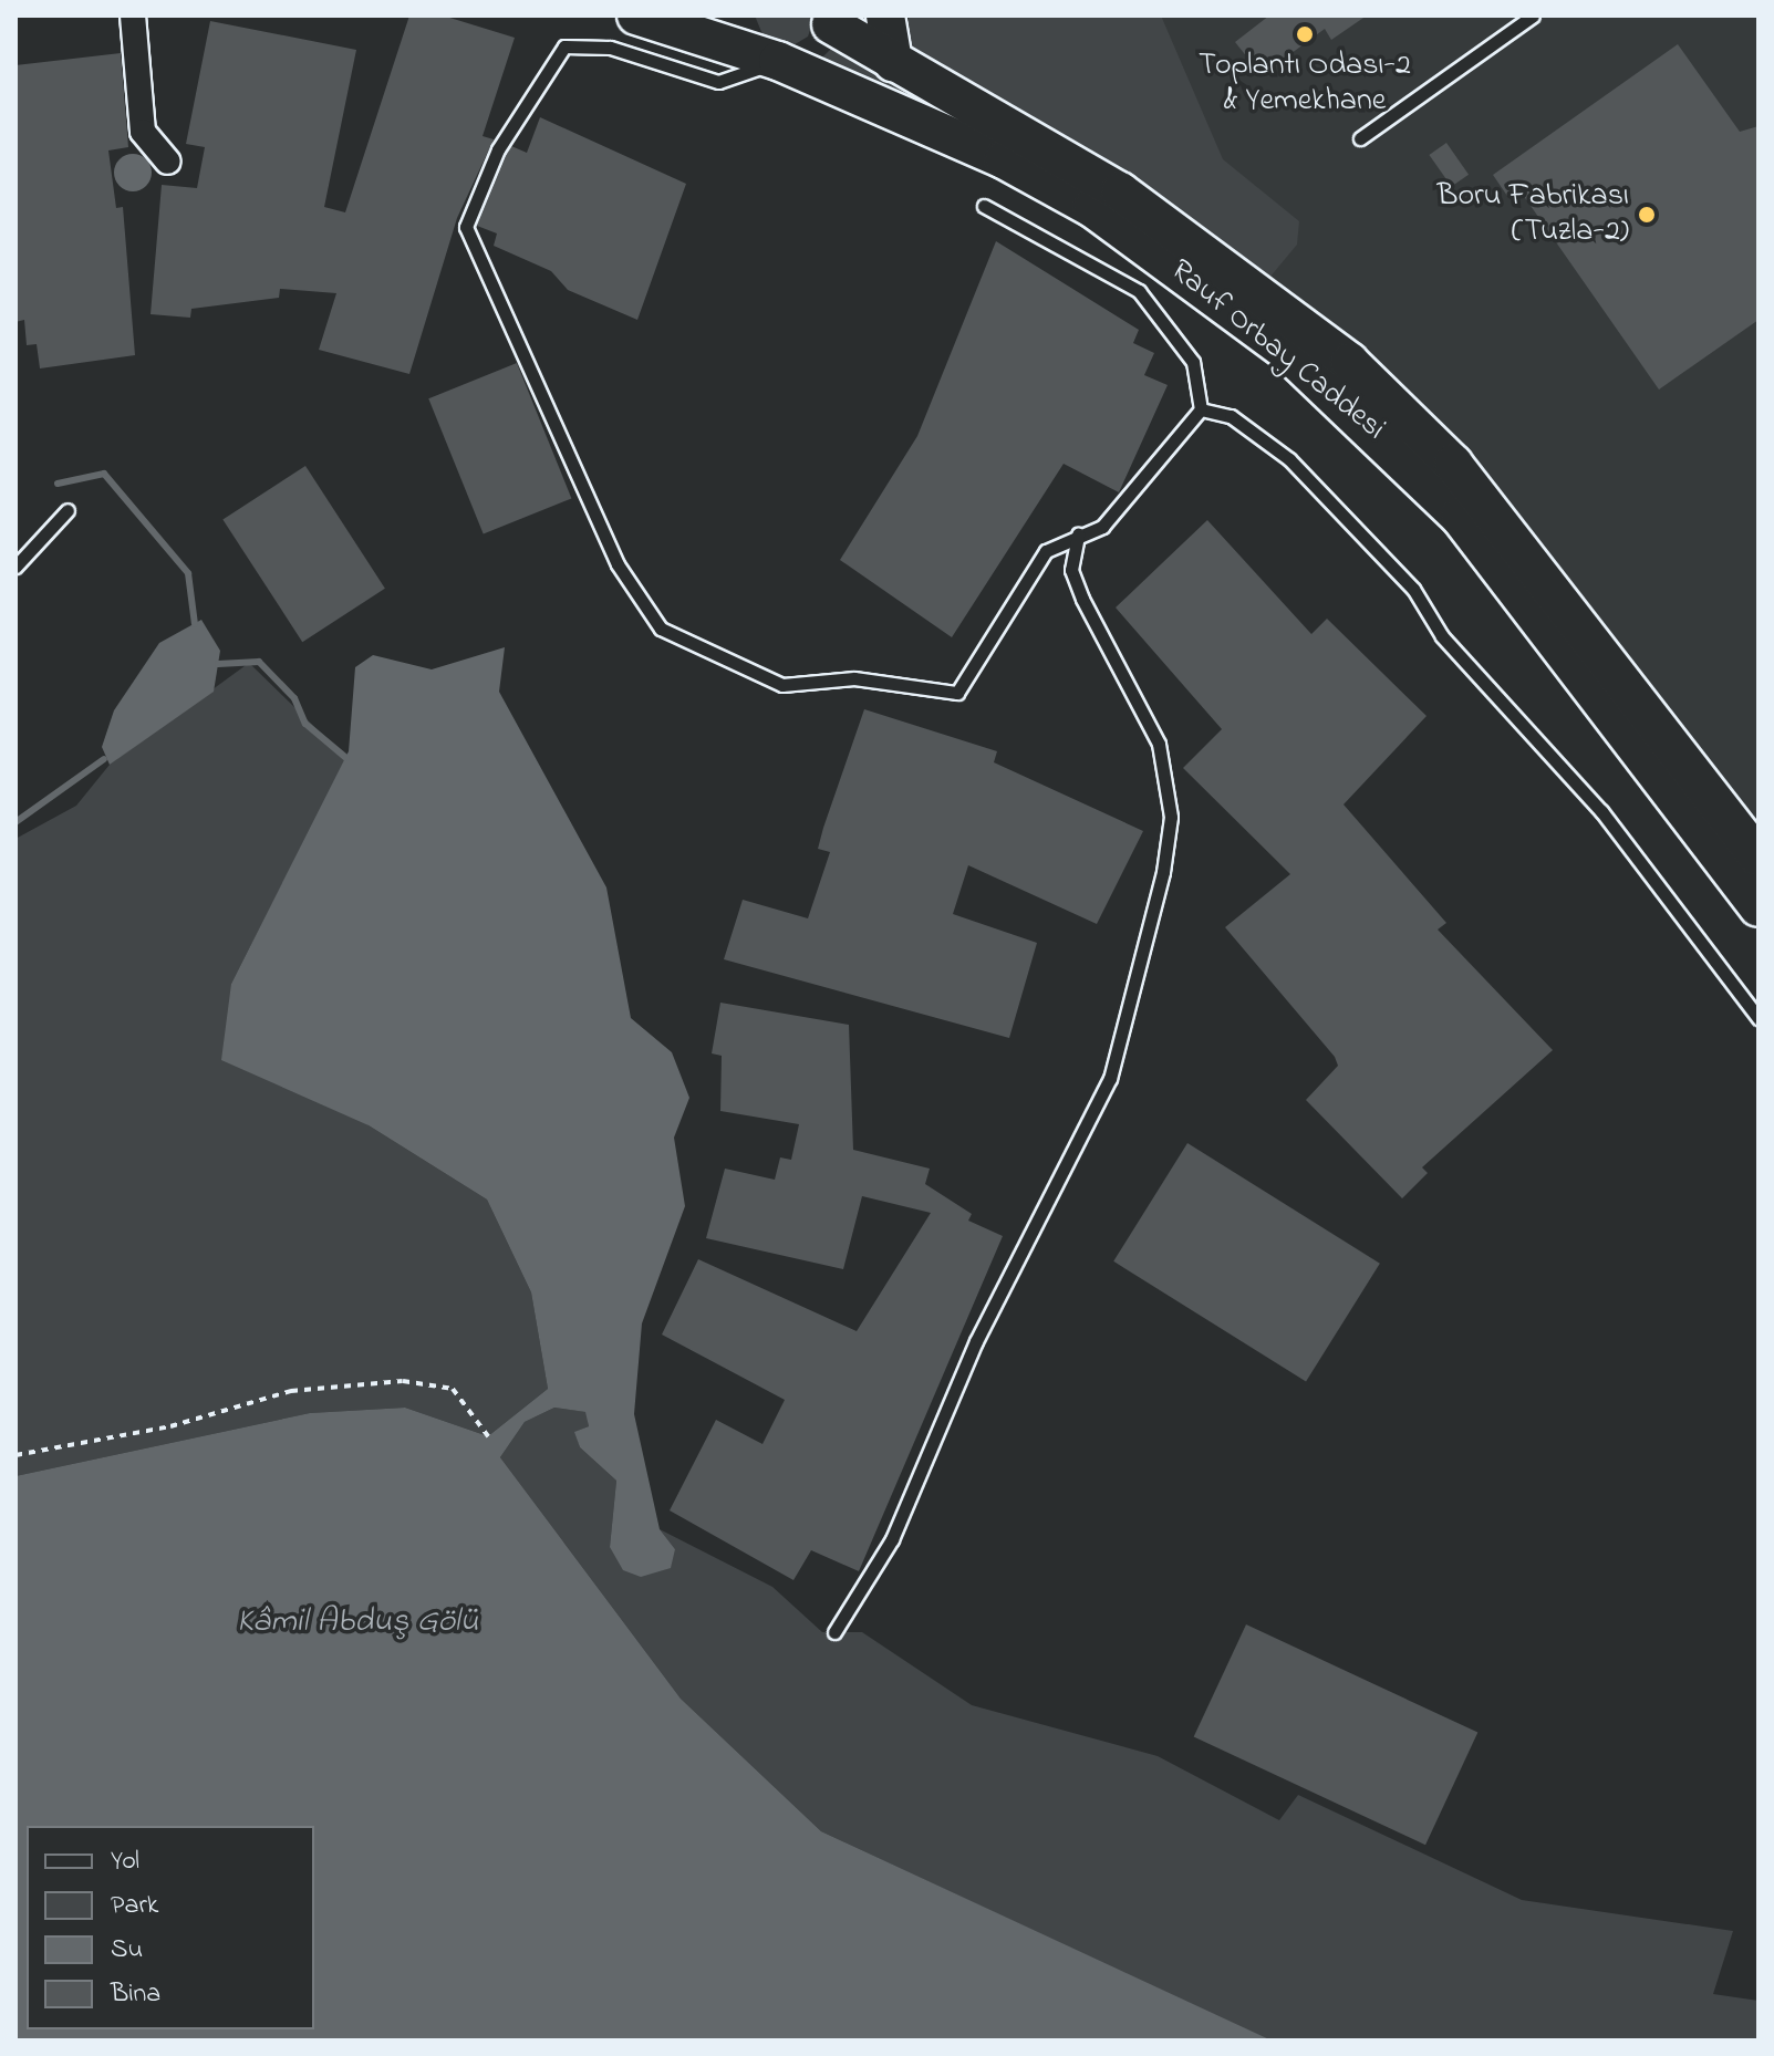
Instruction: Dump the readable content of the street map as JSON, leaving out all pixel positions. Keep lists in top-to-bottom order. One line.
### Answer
{"streets":{"main road":["Rauf Orbay Caddesi"]},"water":["Kâmil Abduş Gölü"],"places":["Toplantı Odası-2 & Yemekhane","Boru Fabrikası (Tuzla-2)"],"legend":["Yol","Park","Su","Bina"]}
